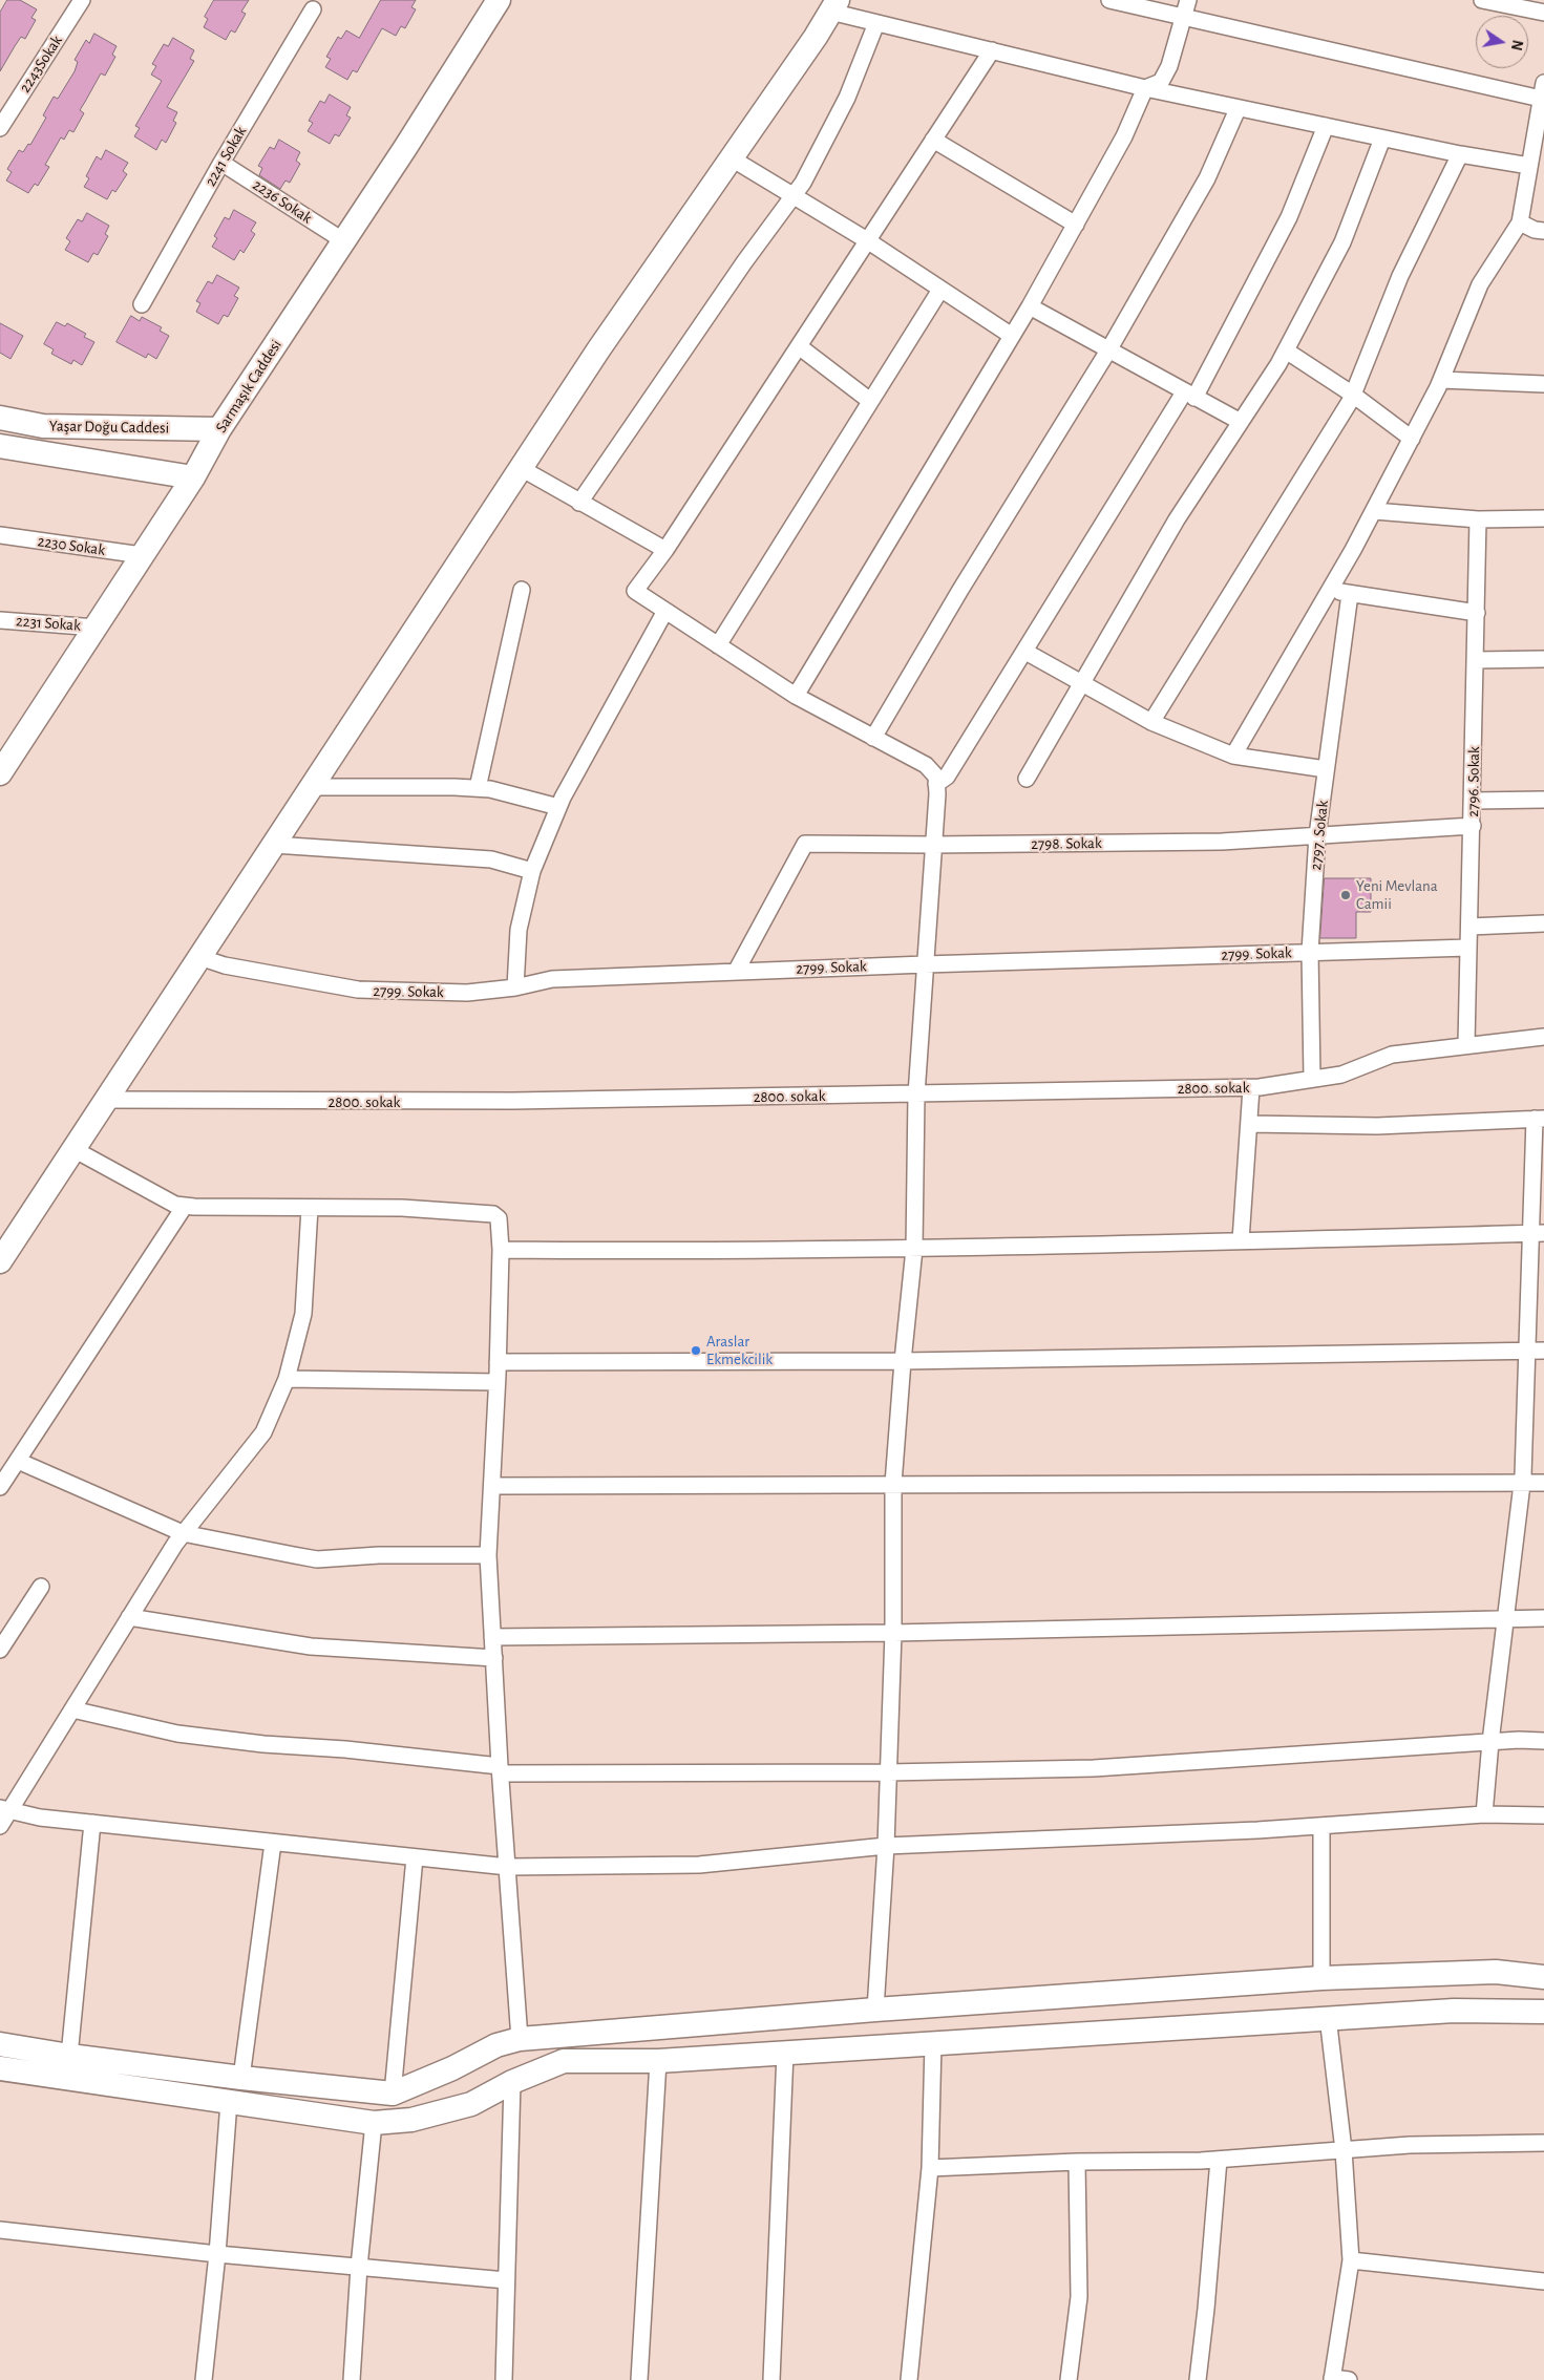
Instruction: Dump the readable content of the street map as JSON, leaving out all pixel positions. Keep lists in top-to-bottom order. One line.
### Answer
{"streets":{"main road":["Sarmaşık Caddesi","Yaşar Doğu Caddesi"],"street":["2243Sokak","2241 Sokak","2236 Sokak","2230 Sokak","2231 Sokak","2796. Sokak","2797. Sokak","2798. Sokak","2799. Sokak","2800. sokak"]},"crossings":[["2241 Sokak","2236 Sokak"],["2236 Sokak","Sarmaşık Caddesi"],["Sarmaşık Caddesi","Yaşar Doğu Caddesi"],["Sarmaşık Caddesi","2230 Sokak"],["Sarmaşık Caddesi","2231 Sokak"],["2796. Sokak","2798. Sokak"],["2796. Sokak","2799. Sokak"],["2796. Sokak","2800. sokak"],["2797. Sokak","2798. Sokak"],["2797. Sokak","2799. Sokak"],["2797. Sokak","2800. sokak"],["2798. Sokak","2799. Sokak"]],"places":["Yeni Mevlana Camii","Araslar Ekmekcilik"],"north":"right"}
